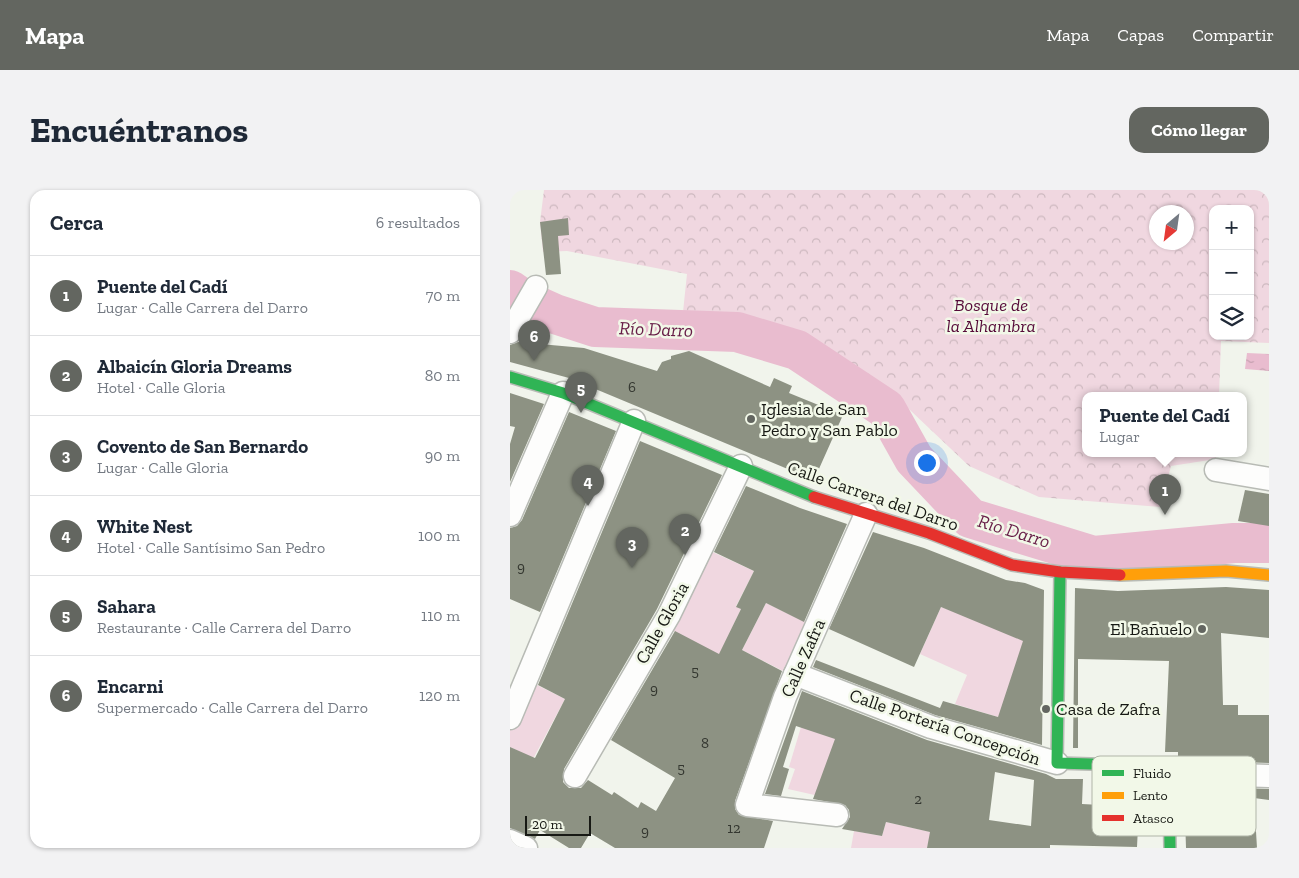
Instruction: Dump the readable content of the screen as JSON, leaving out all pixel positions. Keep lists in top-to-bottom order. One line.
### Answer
{"streets":{"street":["Calle Carrera del Darro","Calle Gloria","Calle Zafra","Calle Portería Concepción"]},"crossings":[["Calle Carrera del Darro","Calle Gloria"],["Calle Carrera del Darro","Calle Zafra"],["Calle Zafra","Calle Portería Concepción"]],"water":["Río Darro"],"parks":["Bosque de la Alhambra"],"places":["Iglesia de San Pedro y San Pablo","El Bañuelo","Casa de Zafra"],"house_numbers":["6","9","5","9","8","5","2","12","9"],"legend":["Fluido","Lento","Atasco"],"scale_bar":"20 m","north":"bottom left","page":{"header":"Mapa","nav":["Mapa","Capas","Compartir"],"buttons":"Cómo llegar","title":"Encuéntranos","heading":["Cerca","6 resultados"],"map_buttons":["+","−"],"list":[{"mark":"1","name":"Puente del Cadí","note":"Lugar · Calle Carrera del Darro","value":"70 m"},{"mark":"2","name":"Albaicín Gloria Dreams","note":"Hotel · Calle Gloria","value":"80 m"},{"mark":"3","name":"Covento de San Bernardo","note":"Lugar · Calle Gloria","value":"90 m"},{"mark":"4","name":"White Nest","note":"Hotel · Calle Santísimo San Pedro","value":"100 m"},{"mark":"5","name":"Sahara","note":"Restaurante · Calle Carrera del Darro","value":"110 m"},{"mark":"6","name":"Encarni","note":"Supermercado · Calle Carrera del Darro","value":"120 m"}],"pins":["6","5","4","1","2","3"],"popup":["Puente del Cadí","Lugar"],"scale":"20 m"}}
